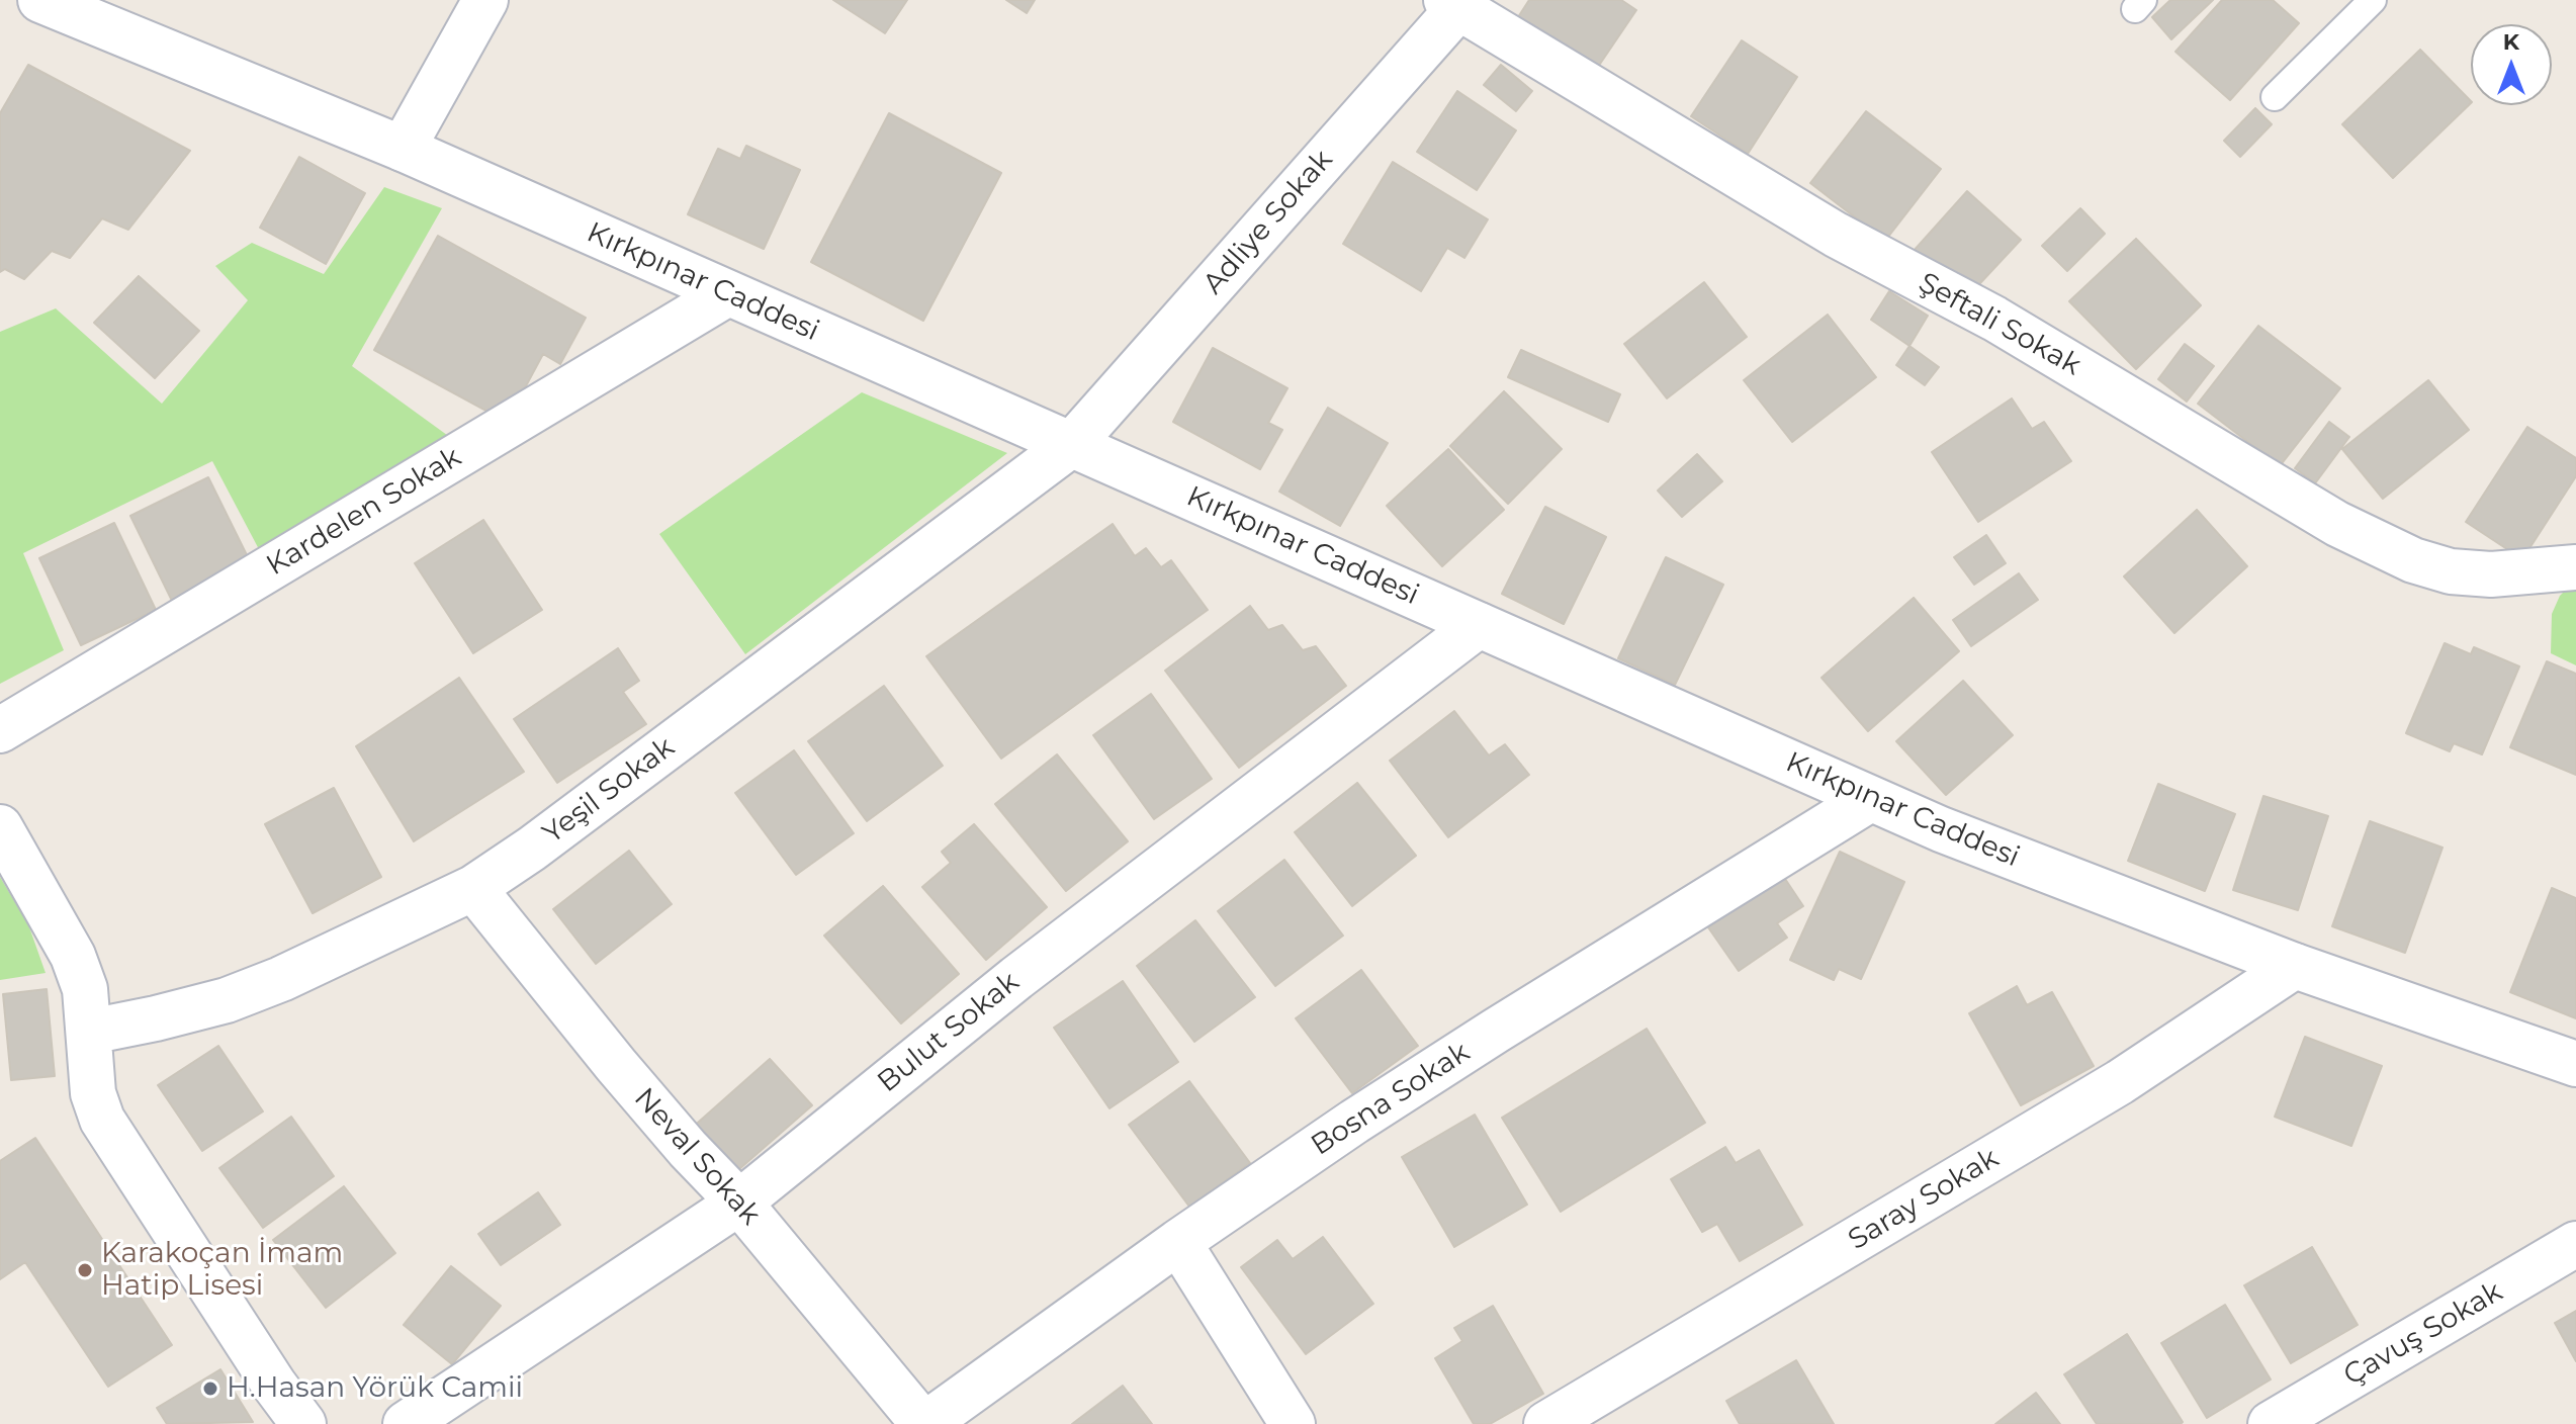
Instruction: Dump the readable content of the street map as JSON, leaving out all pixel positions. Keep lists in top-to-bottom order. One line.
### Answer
{"streets":{"street":["Adliye Sokak","Kırkpınar Caddesi","Şeftali Sokak","Kardelen Sokak","Yeşil Sokak","Bulut Sokak","Bosna Sokak","Neval Sokak","Saray Sokak","Çavuş Sokak"]},"crossings":[["Adliye Sokak","Kırkpınar Caddesi"],["Adliye Sokak","Şeftali Sokak"],["Adliye Sokak","Yeşil Sokak"],["Kırkpınar Caddesi","Kardelen Sokak"],["Kırkpınar Caddesi","Yeşil Sokak"],["Kırkpınar Caddesi","Bulut Sokak"],["Kırkpınar Caddesi","Bosna Sokak"],["Kırkpınar Caddesi","Saray Sokak"],["Yeşil Sokak","Neval Sokak"],["Bulut Sokak","Neval Sokak"],["Bosna Sokak","Neval Sokak"]],"places":["Karakoçan İmam Hatip Lisesi","H.Hasan Yörük Camii"],"north":"top"}
